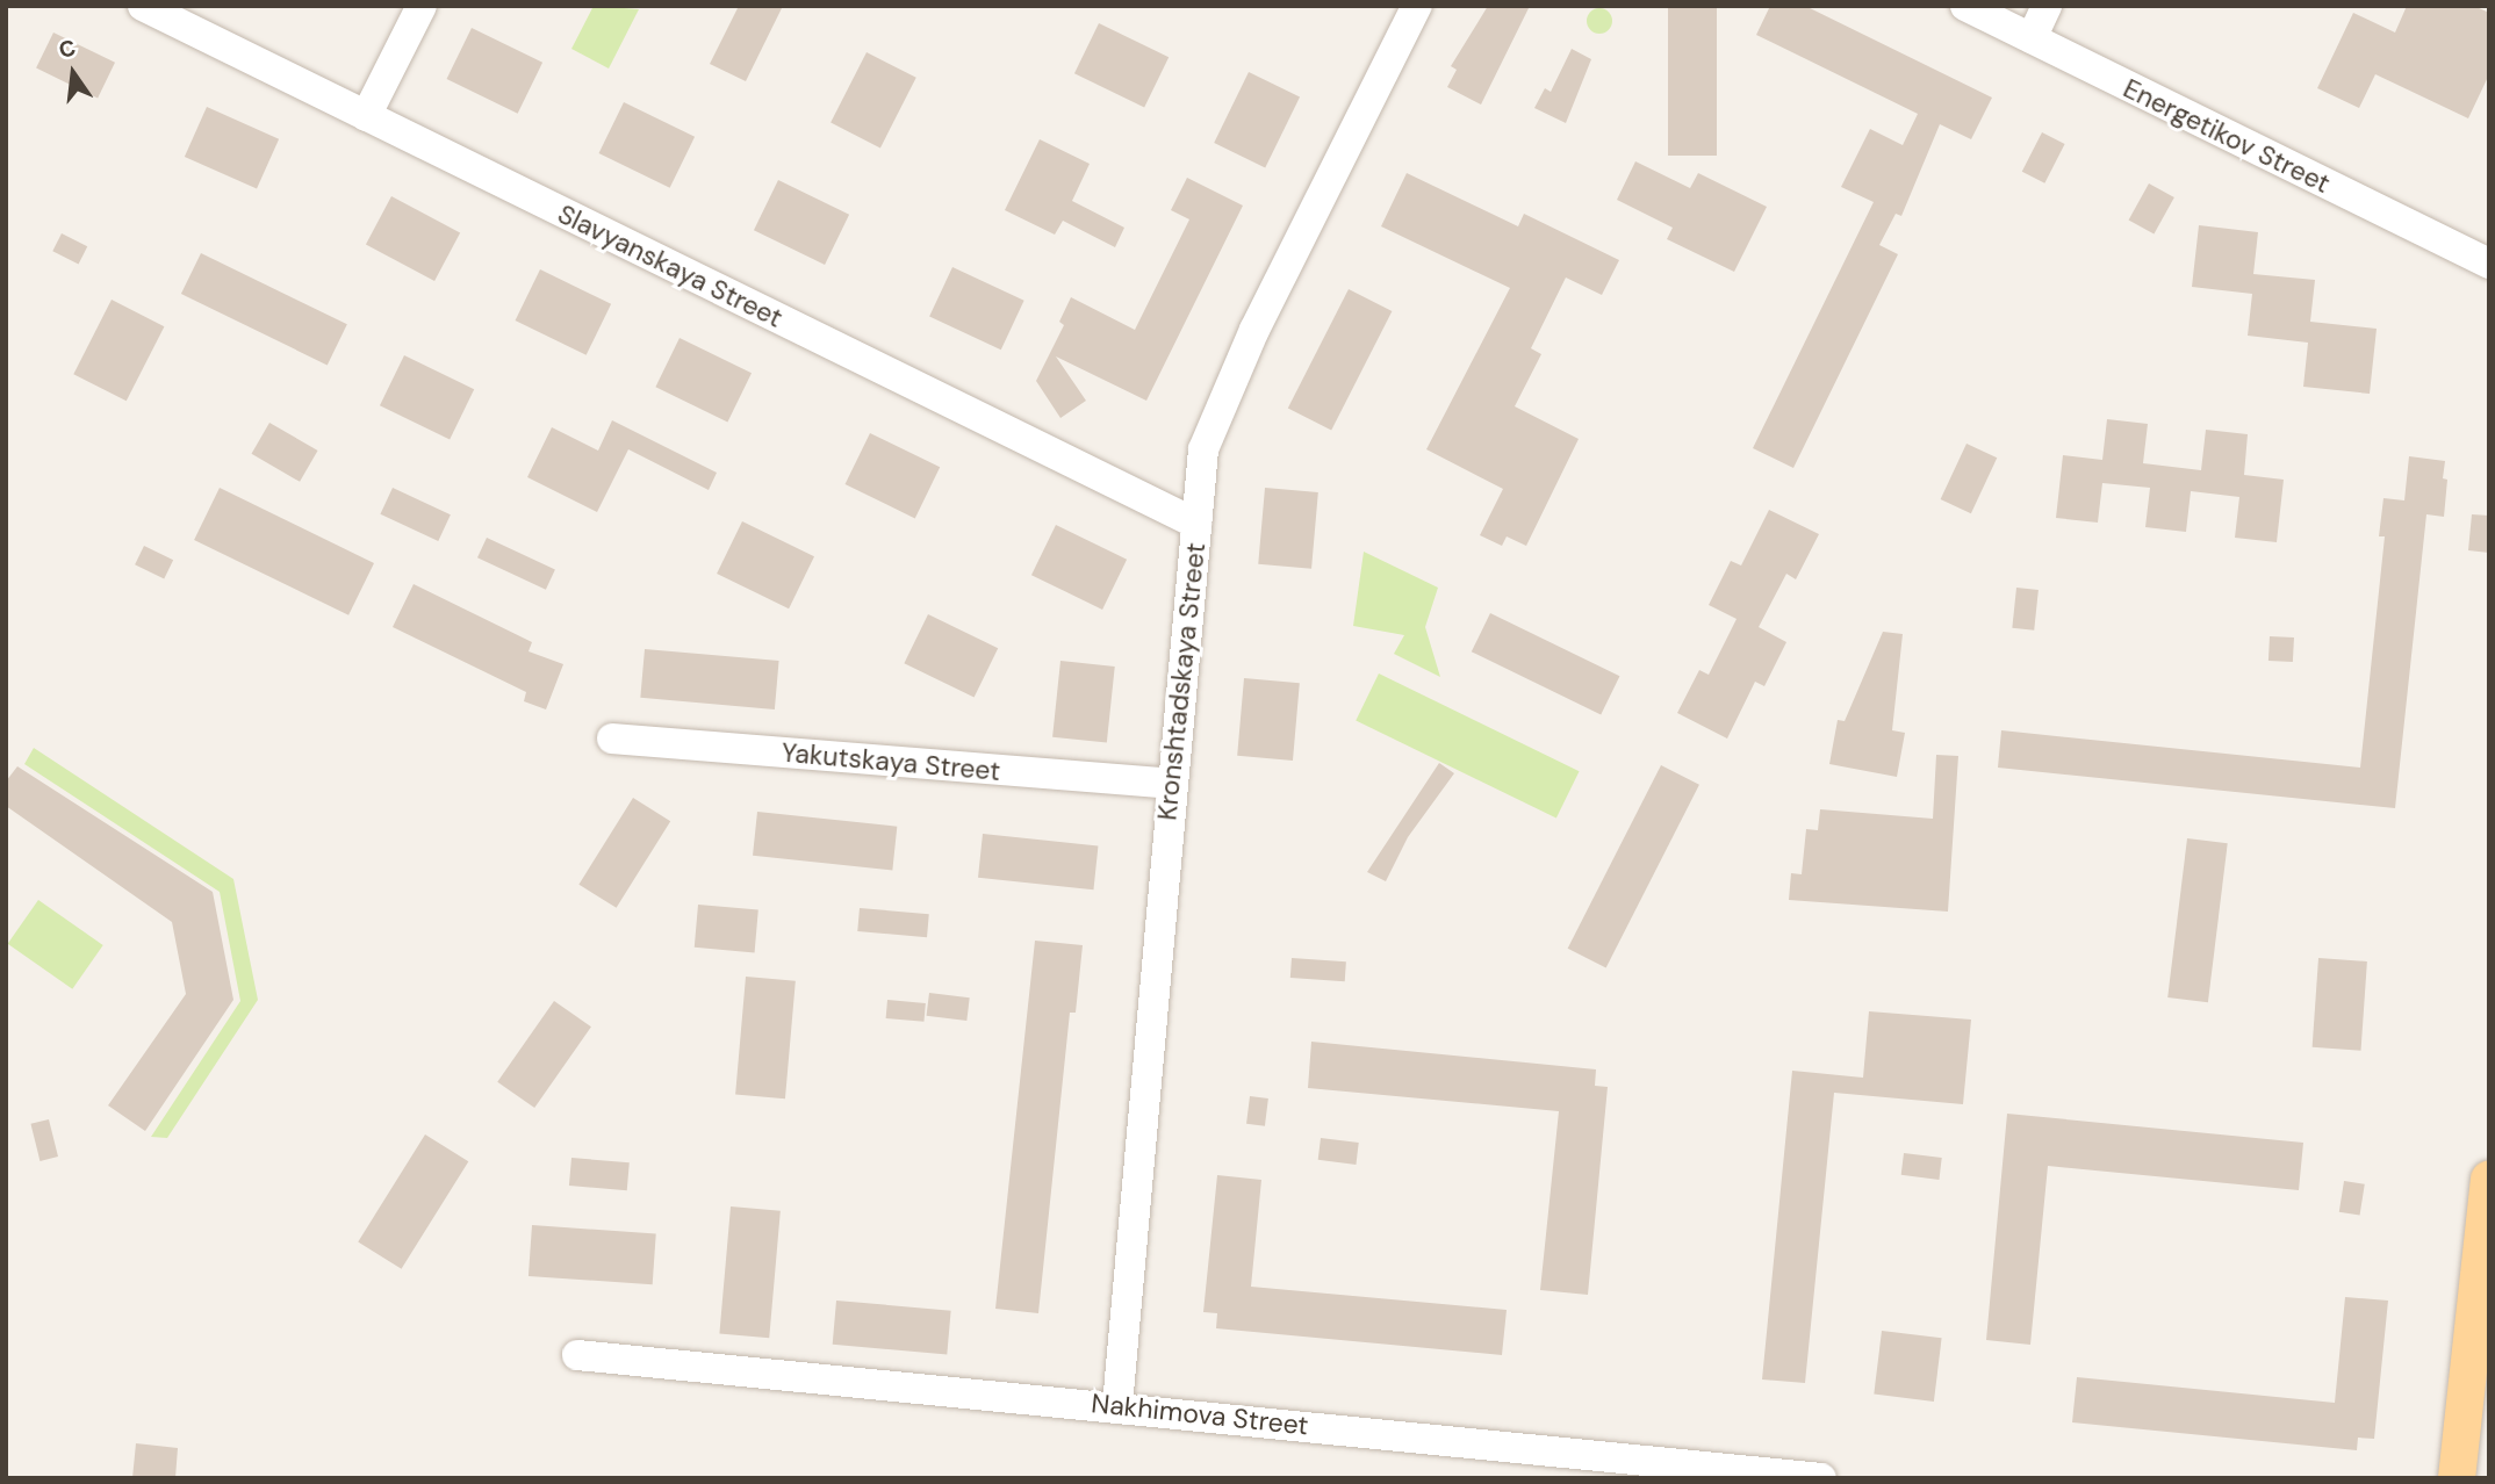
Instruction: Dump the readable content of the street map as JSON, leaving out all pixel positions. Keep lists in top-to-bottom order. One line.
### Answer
{"streets":{"street":["Energetikov Street","Slavyanskaya Street","Kronshtadskaya Street","Yakutskaya Street","Nakhimova Street"]},"crossings":[["Slavyanskaya Street","Kronshtadskaya Street"],["Kronshtadskaya Street","Yakutskaya Street"],["Kronshtadskaya Street","Nakhimova Street"]],"north":"top"}
